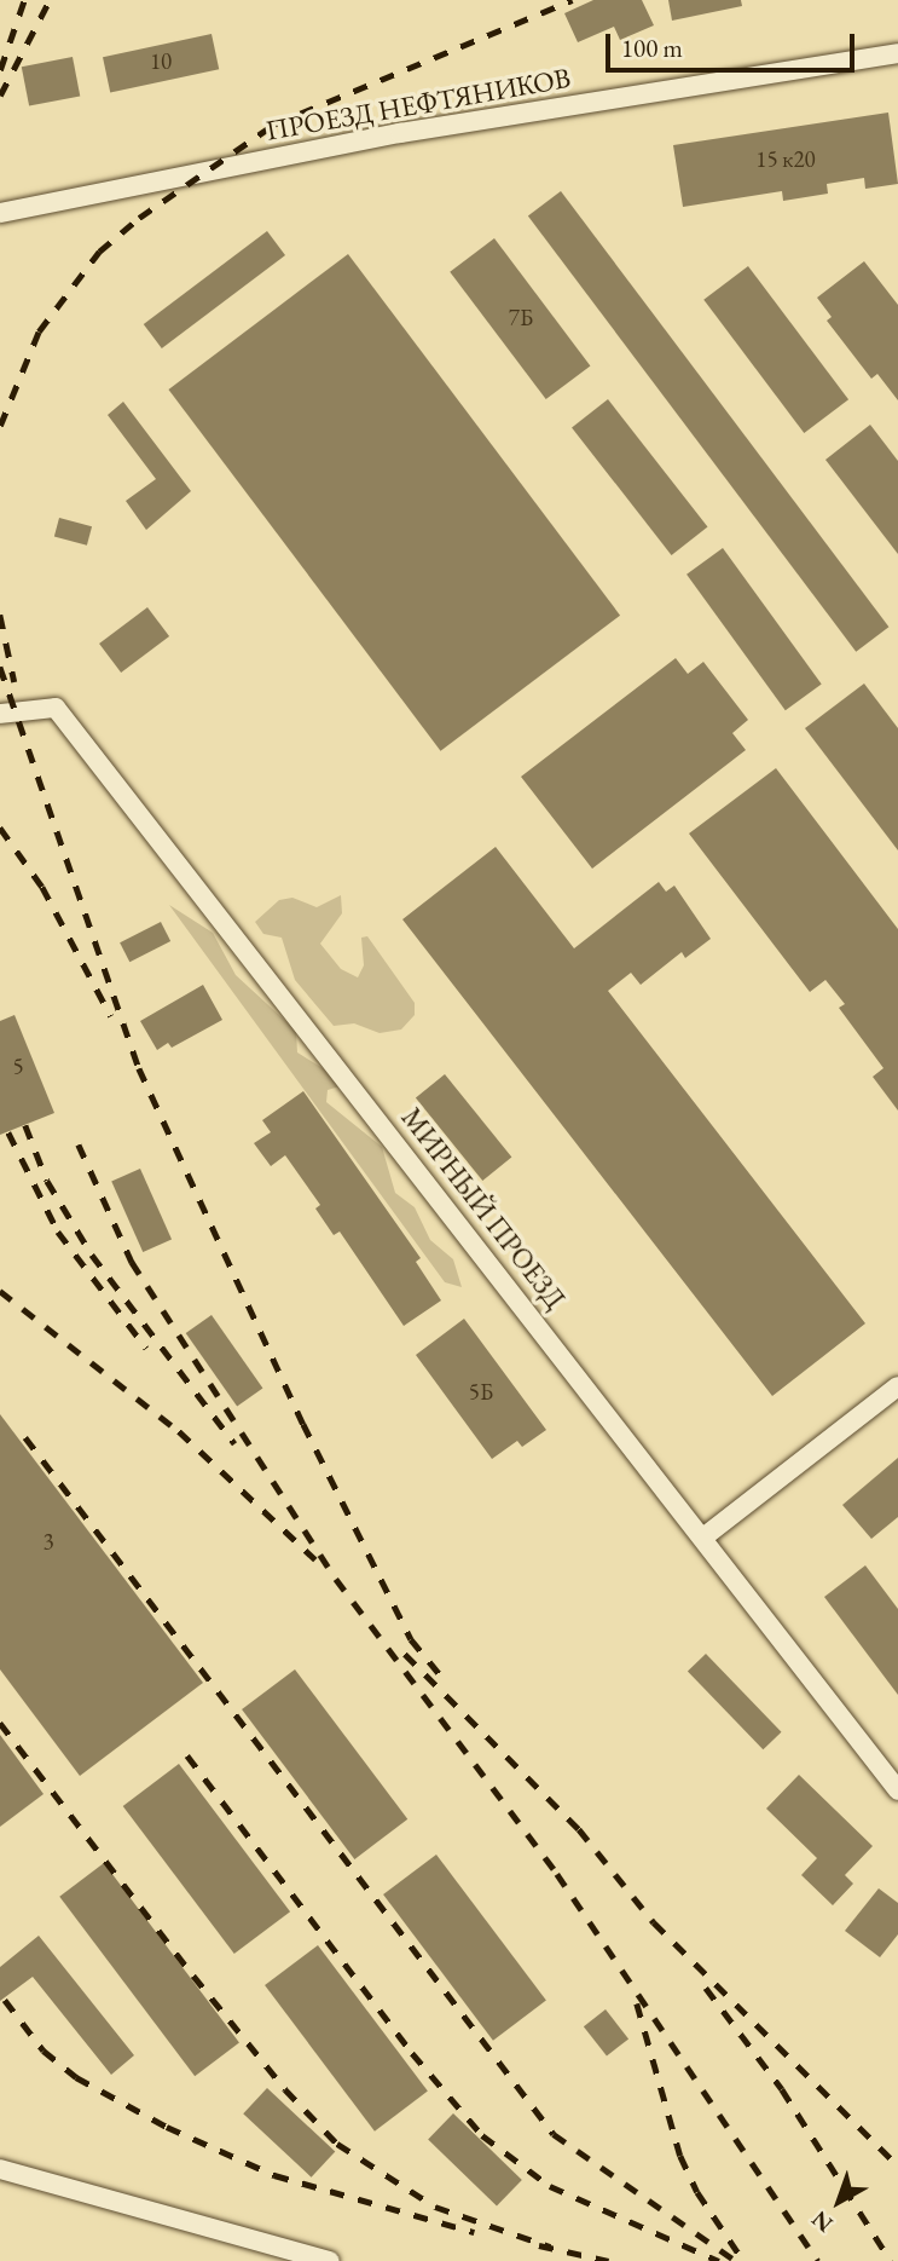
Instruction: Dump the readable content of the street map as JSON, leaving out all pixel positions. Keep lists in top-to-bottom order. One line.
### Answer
{"streets":{"street":["ПРОЕЗД НЕФТЯНИКОВ","МИРНЫЙ ПРОЕЗД"]},"house_numbers":["10","15 к20","7Б","5","5Б","3"],"scale_bar":"100 m","north":"bottom left"}
